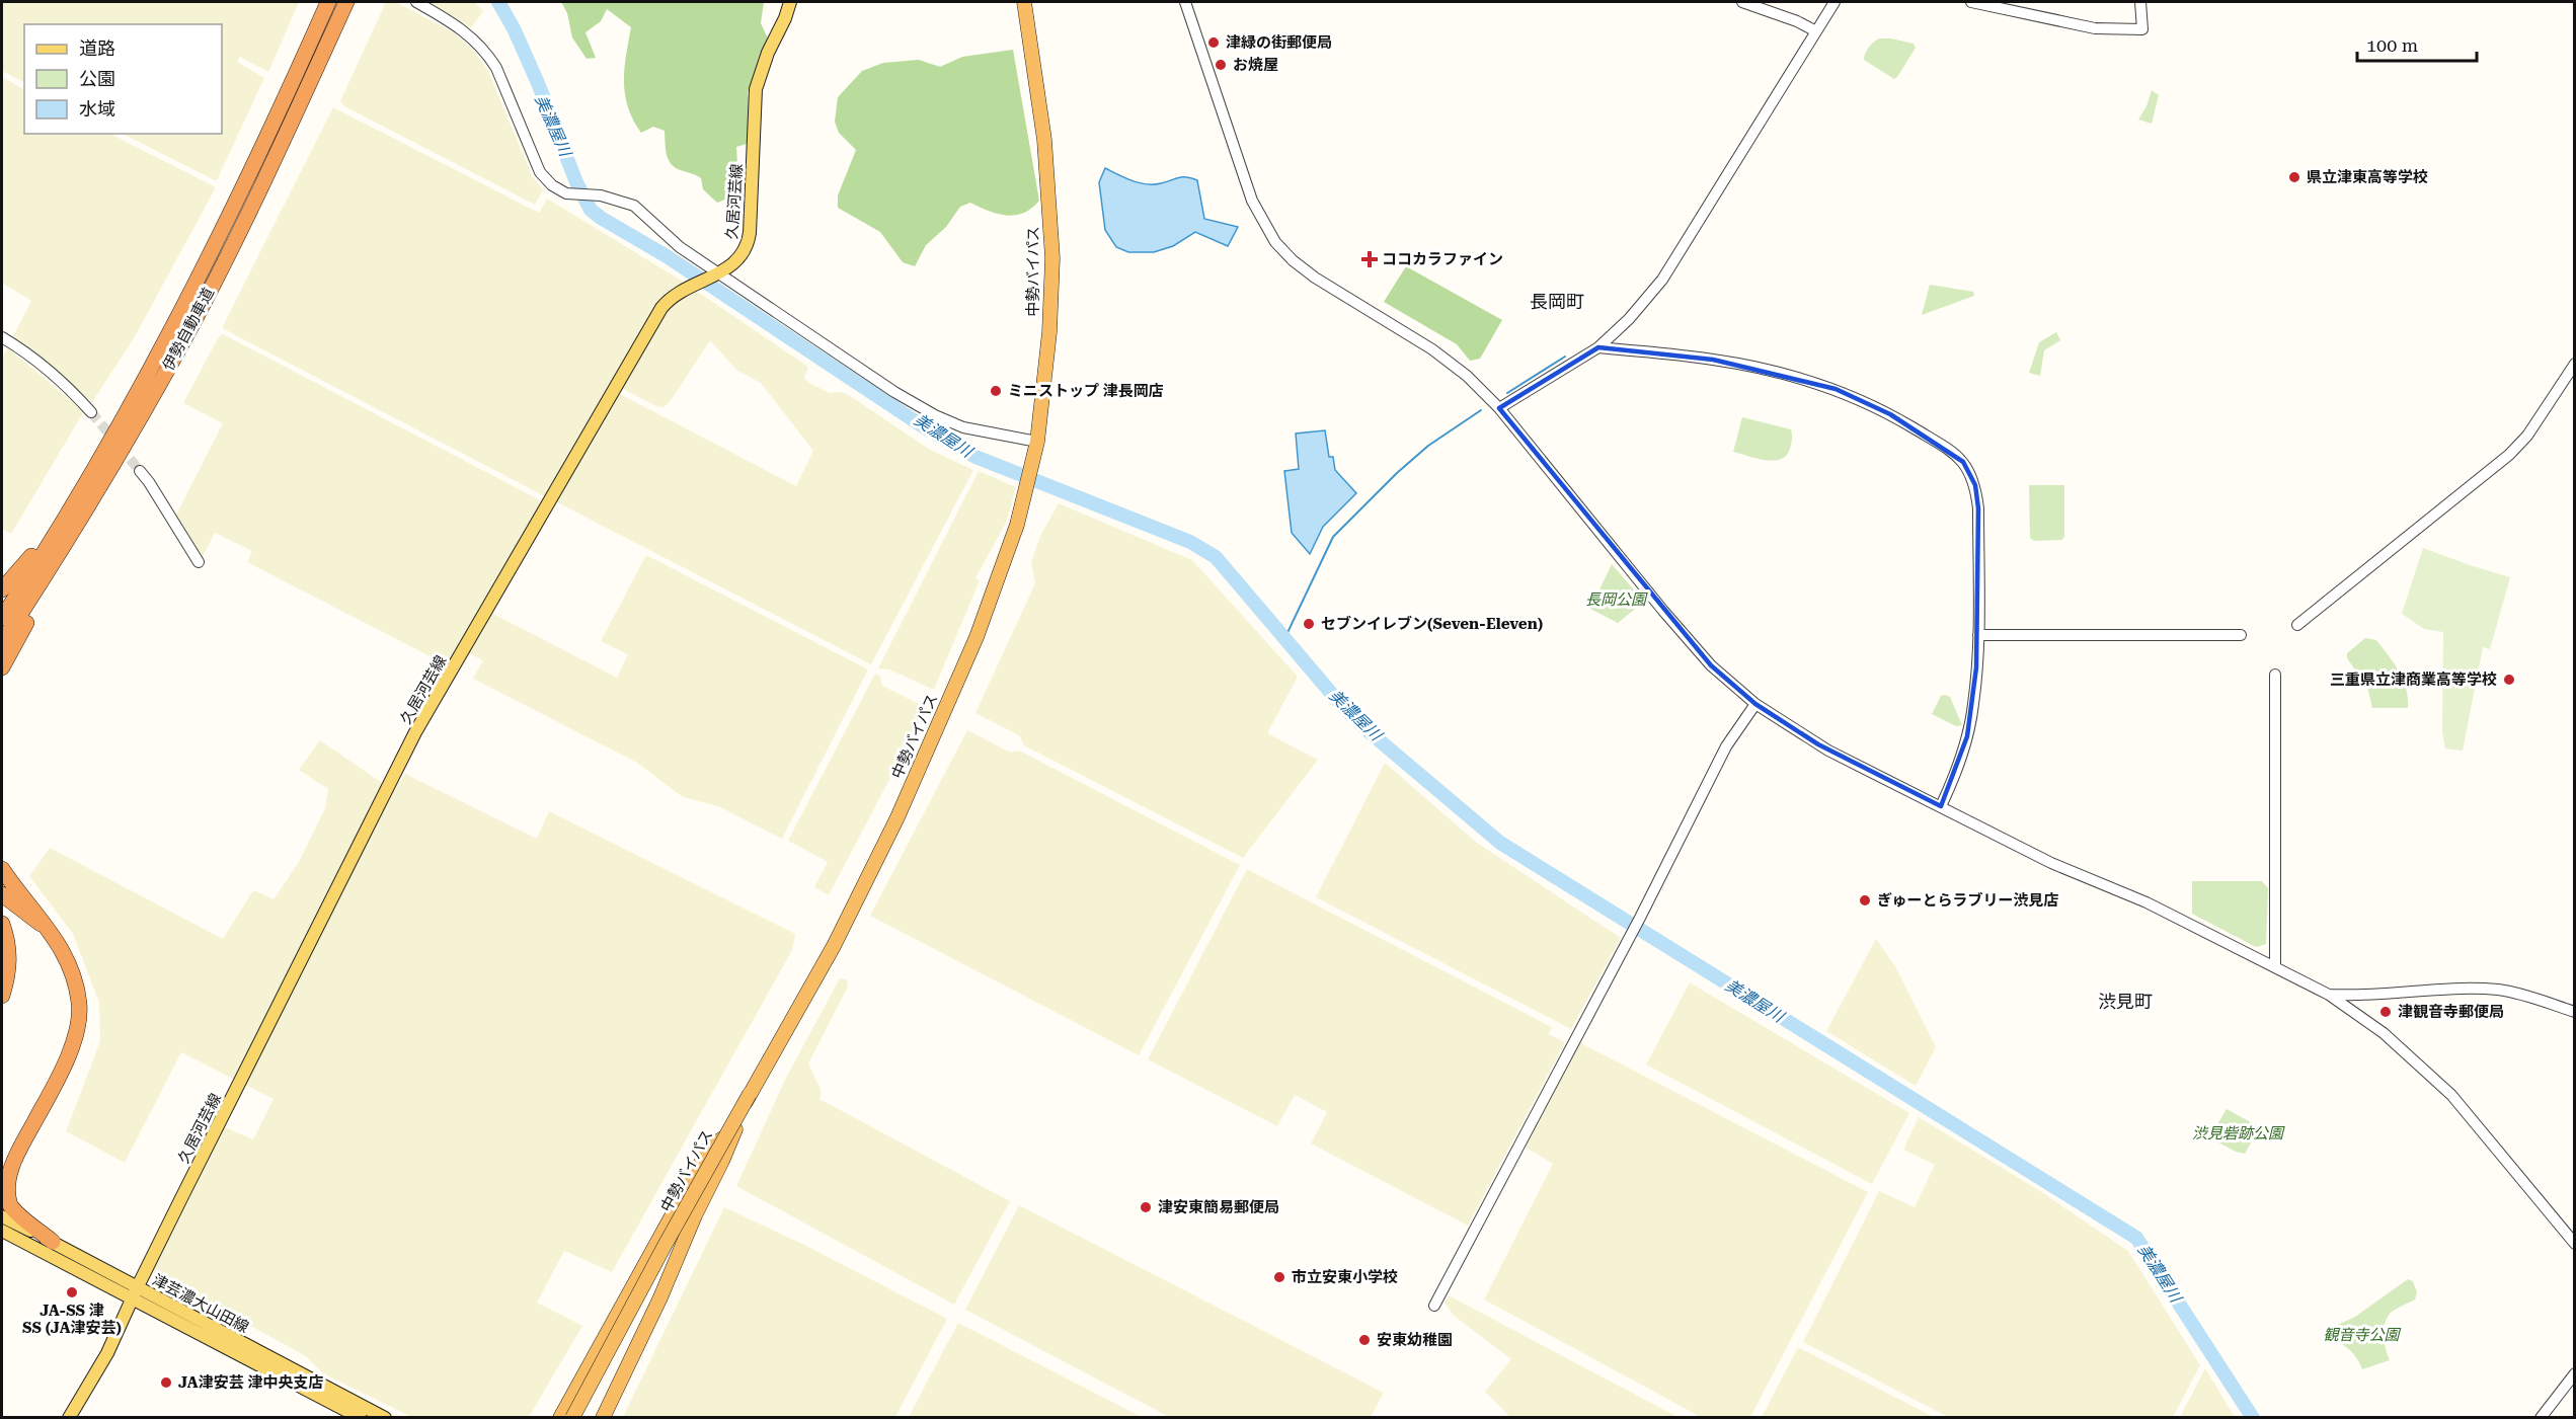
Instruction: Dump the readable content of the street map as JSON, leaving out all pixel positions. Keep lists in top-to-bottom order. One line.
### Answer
{"streets":{"highway":["中勢バイパス","伊勢自動車道"],"main road":["久居河芸線","津芸濃大山田線"]},"crossings":[["久居河芸線","津芸濃大山田線"]],"districts":["長岡町","渋見町"],"water":["美濃屋川"],"parks":["長岡公園","渋見砦跡公園","観音寺公園"],"places":{"other":["津緑の街郵便局","お焼屋","県立津東高等学校","ミニストップ 津長岡店","セブンイレブン(Seven-Eleven)","三重県立津商業高等学校","ぎゅーとらラブリー渋見店","津観音寺郵便局","津安東簡易郵便局","市立安東小学校","JA-SS 津 SS (JA津安芸)","安東幼稚園","JA津安芸 津中央支店"],"health":["ココカラファイン"]},"legend":["道路","公園","水域"],"scale_bar":"100 m"}
